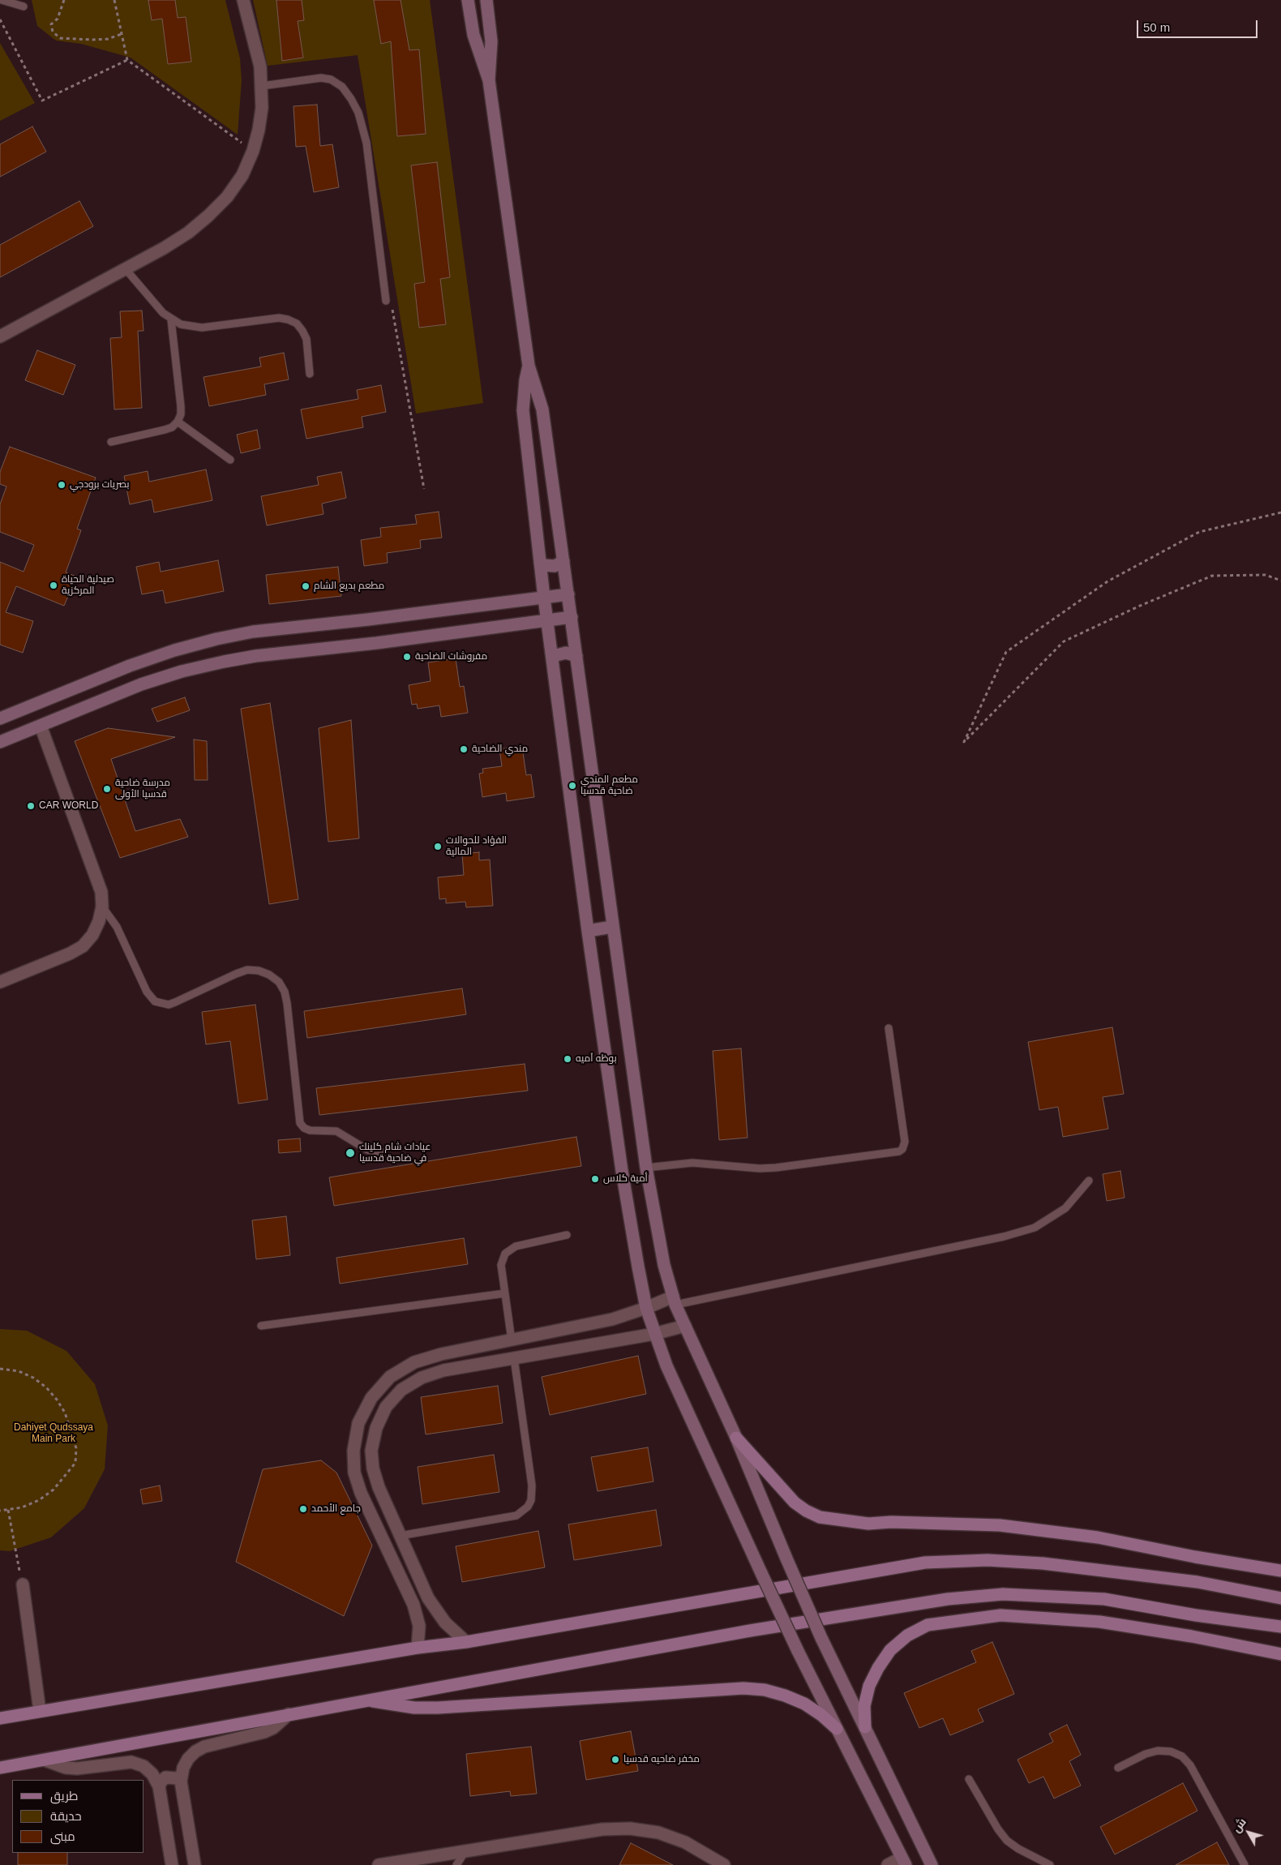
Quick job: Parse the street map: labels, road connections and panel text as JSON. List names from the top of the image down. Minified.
{"parks":["Dahiyet Qudssaya Main Park"],"places":["بصريات برودجي","صيدلية الحياة المركزية","مطعم بديع الشام","مفروشات الضاحية","مندي الضاحية","مطعم المندي ضاحية قدسيا","مدرسة ضاحية قدسيا الأولى","CAR WORLD","الفؤاد للحوالات المالية","بوظه اُميه","عيادات شام كلينك في ضاحية قدسيا","أمية كلاس","جامع الأحمد","مخفر ضاحيه قدسيا"],"legend":["طريق","حديقة","مبنى"],"scale_bar":"50 m","north":"top left"}
